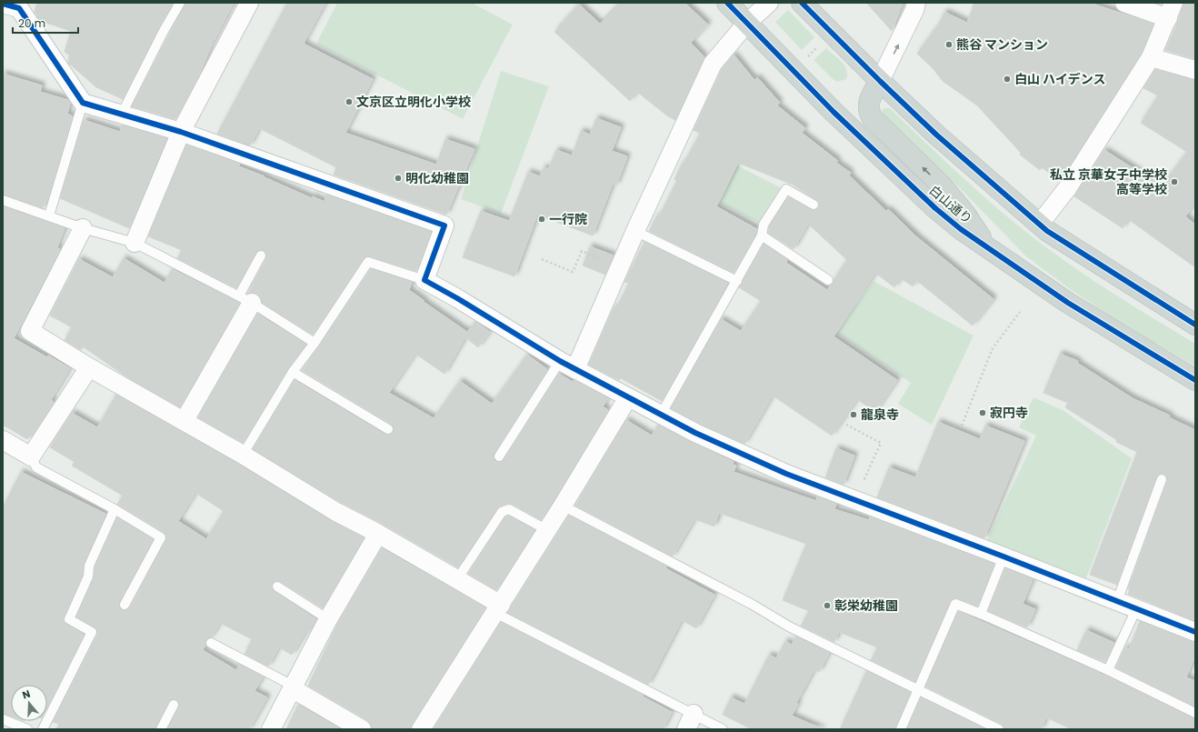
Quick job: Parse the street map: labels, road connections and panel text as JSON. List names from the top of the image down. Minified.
{"streets":{"main road":["白山通り"]},"places":["熊谷 マンション","白山 ハイデンス","文京区立明化小学校","明化幼稚園","私立 京華女子中学校 高等学校","一行院","寂円寺","龍泉寺","彰栄幼稚園"],"scale_bar":"20 m","north":"top"}
